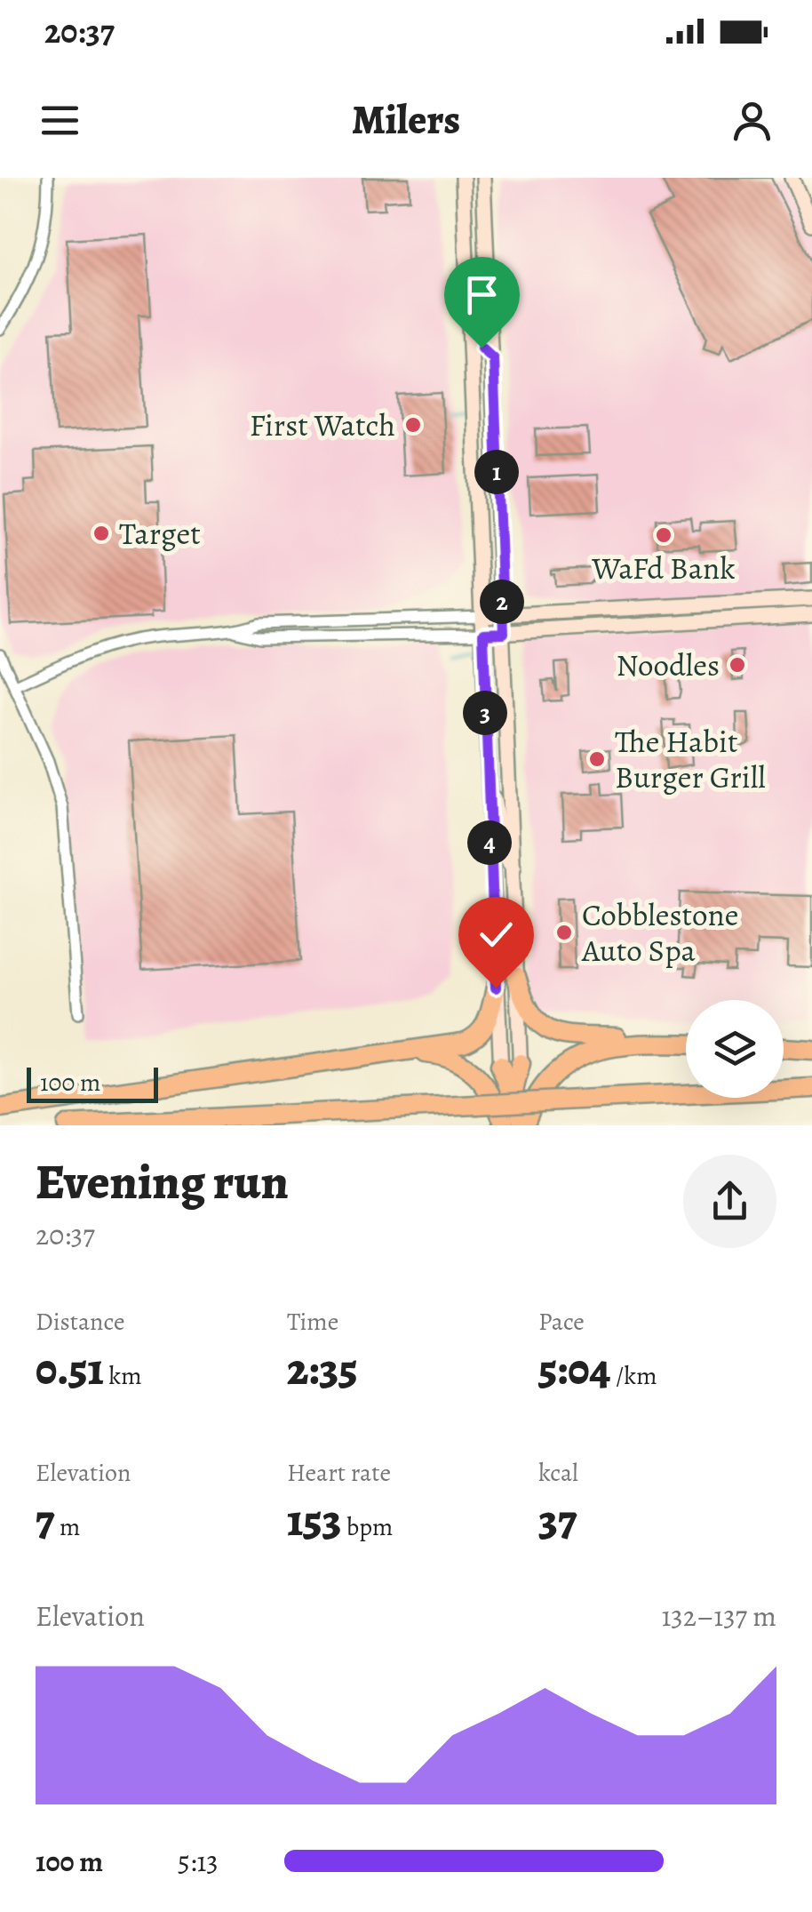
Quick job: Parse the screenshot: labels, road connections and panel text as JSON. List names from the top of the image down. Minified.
{"places":["First Watch","Target","WaFd Bank","Noodles","The Habit Burger Grill","Cobblestone Auto Spa"],"scale_bar":"100 m","page":{"status":"20:37","header":"Milers","pins":["1","2","3","4"],"scale":"100 m","heading":["Evening run","20:37"],"stats":[["Distance","0.51 km"],["Time","2:35"],["Pace","5:04 /km"],["Elevation","7 m"],["Heart rate","153 bpm"],["kcal","37"]],"chart":["Elevation","132–137 m"],"list":[{"name":"100 m","note":"5:13"}]}}
